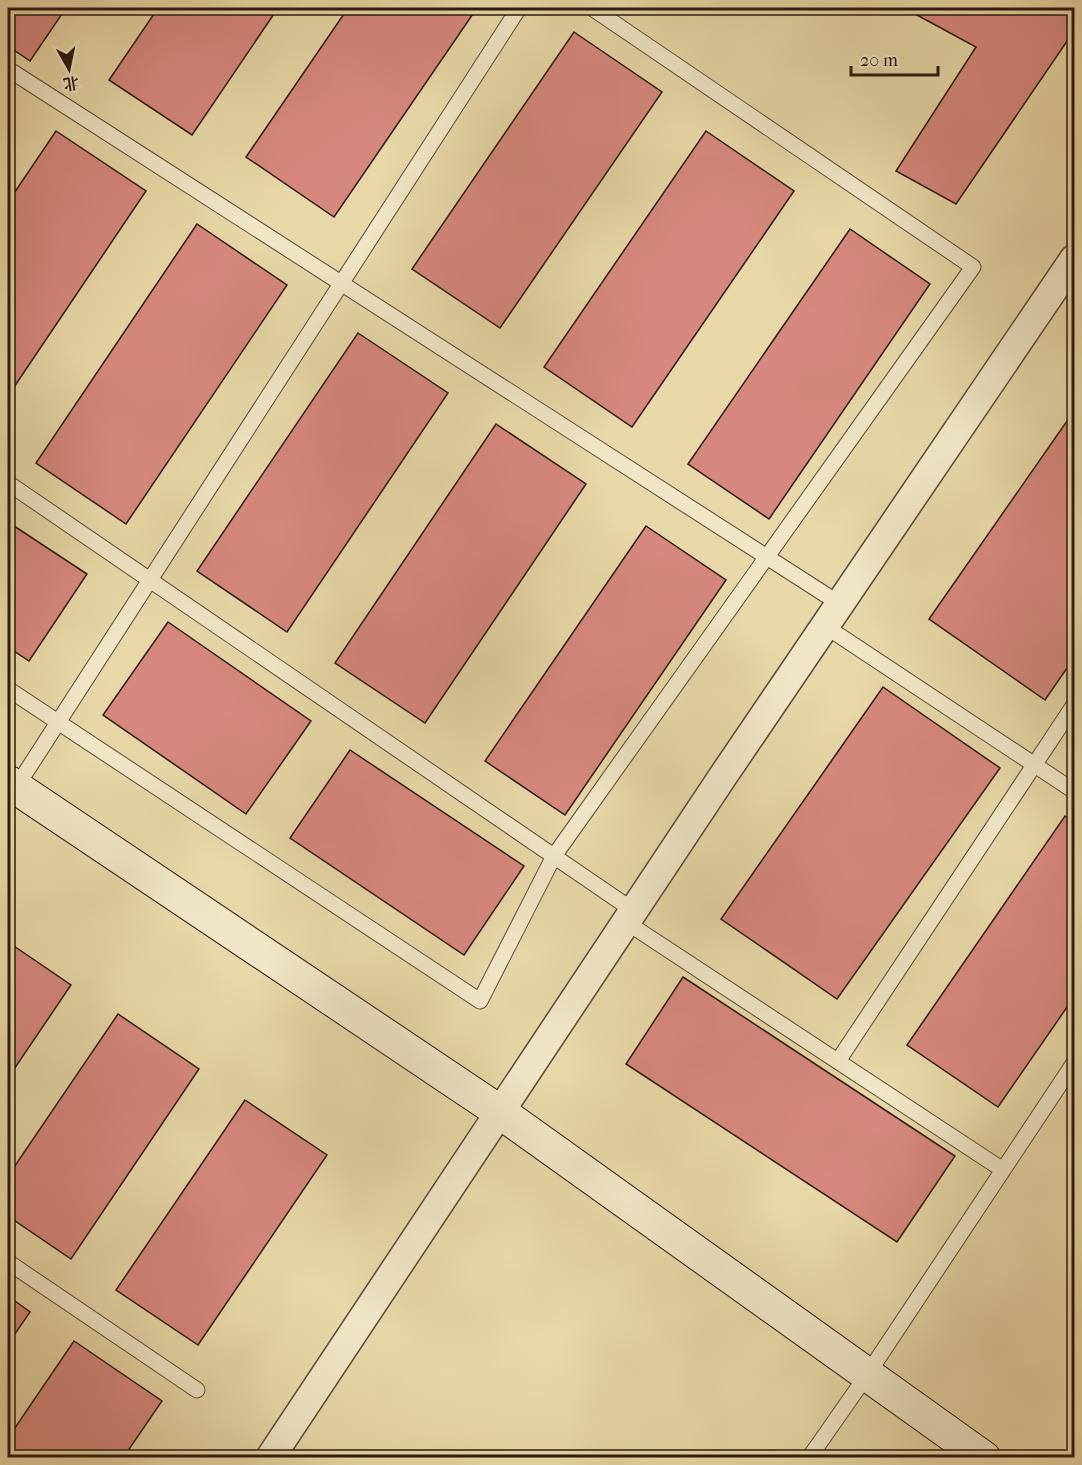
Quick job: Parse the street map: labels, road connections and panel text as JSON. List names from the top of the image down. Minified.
{"scale_bar":"20 m","north":"bottom"}
